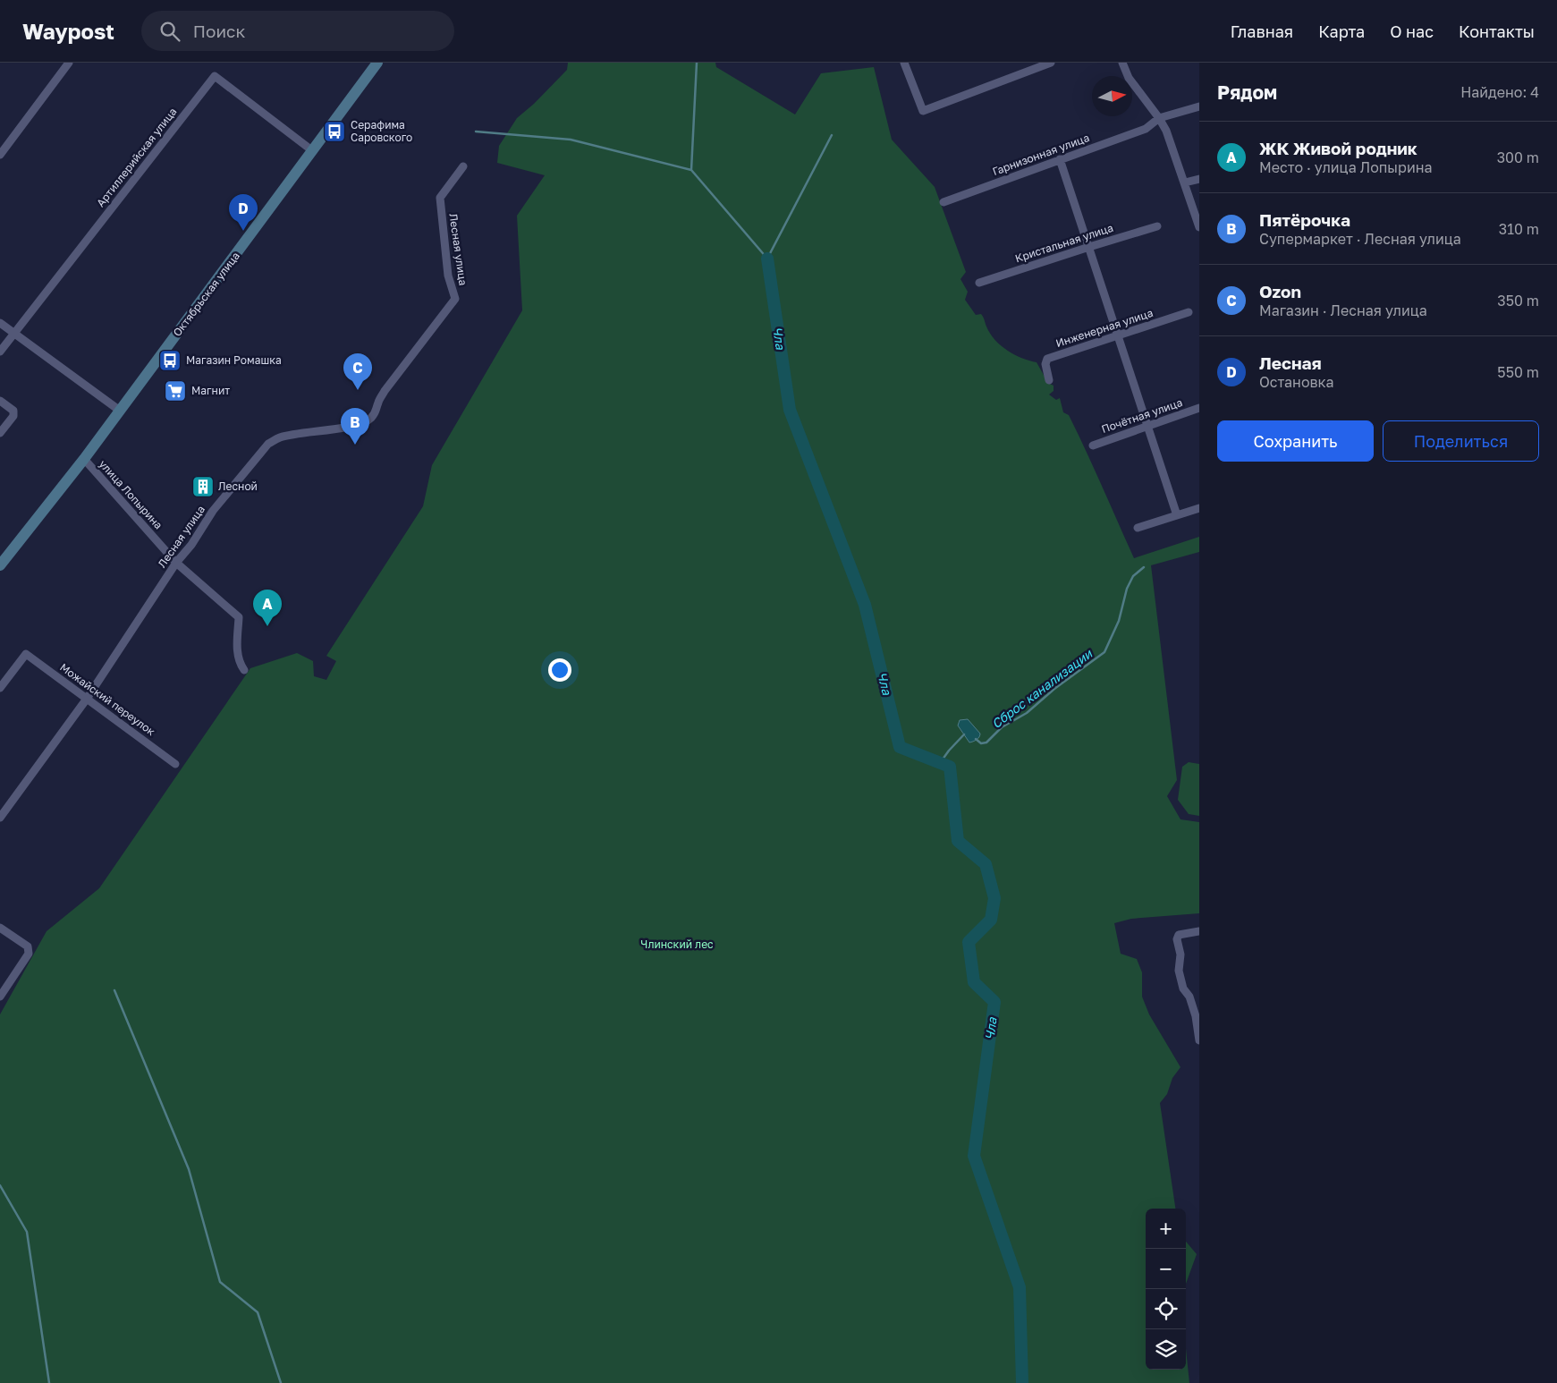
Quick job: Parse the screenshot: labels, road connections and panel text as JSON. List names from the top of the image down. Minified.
{"streets":{"main road":["Октябрьская улица"],"street":["Гарнизонная улица","Артиллерийская улица","Кристальная улица","Лесная улица","Инженерная улица","Почётная улица","улица Лопырина","Можайский переулок"]},"crossings":[["Артиллерийская улица","Октябрьская улица"],["Лесная улица","улица Лопырина"],["Лесная улица","Можайский переулок"],["Октябрьская улица","улица Лопырина"]],"water":["Чла","Сброс канализации"],"parks":["Члинский лес"],"places":{"bus stop":["Серафима Саровского","Магазин Ромашка"],"supermarket":["Магнит"],"building":["Лесной"]},"north":"right","page":{"header":"Waypost","search":"Поиск","nav":["Главная","Карта","О нас","Контакты"],"heading":["Рядом","Найдено: 4"],"list":[{"mark":"A","name":"ЖК Живой родник","note":"Место · улица Лопырина","value":"300 m"},{"mark":"B","name":"Пятёрочка","note":"Супермаркет · Лесная улица","value":"310 m"},{"mark":"C","name":"Ozon","note":"Магазин · Лесная улица","value":"350 m"},{"mark":"D","name":"Лесная","note":"Остановка","value":"550 m"}],"pins":["D","C","B","A"],"buttons":["Сохранить","Поделиться"],"map_buttons":["+","−"]}}
